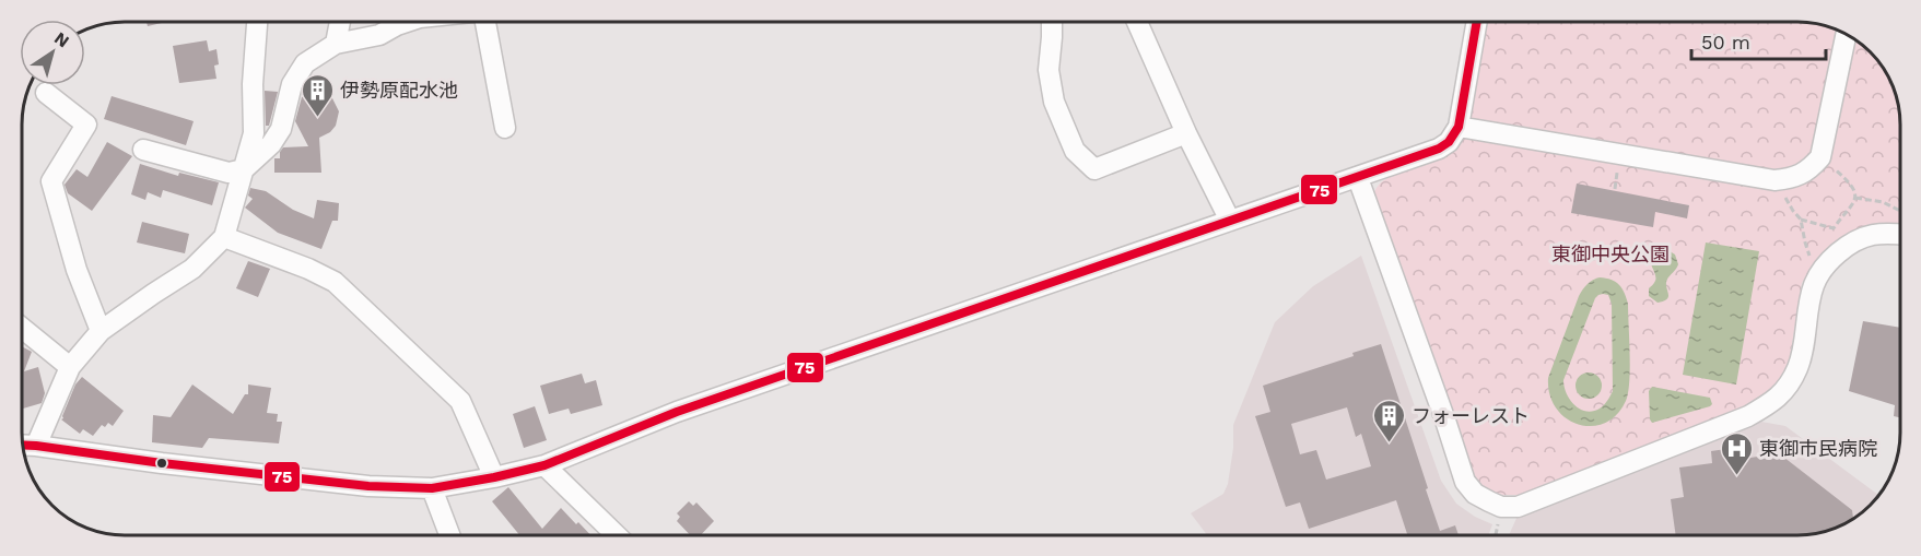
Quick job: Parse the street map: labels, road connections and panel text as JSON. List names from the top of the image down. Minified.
{"parks":["東御中央公園"],"places":{"building":["伊勢原配水池","フォーレスト"],"hospital":["東御市民病院"]},"lines":["transit line 75"],"scale_bar":"50 m","north":"top right"}
